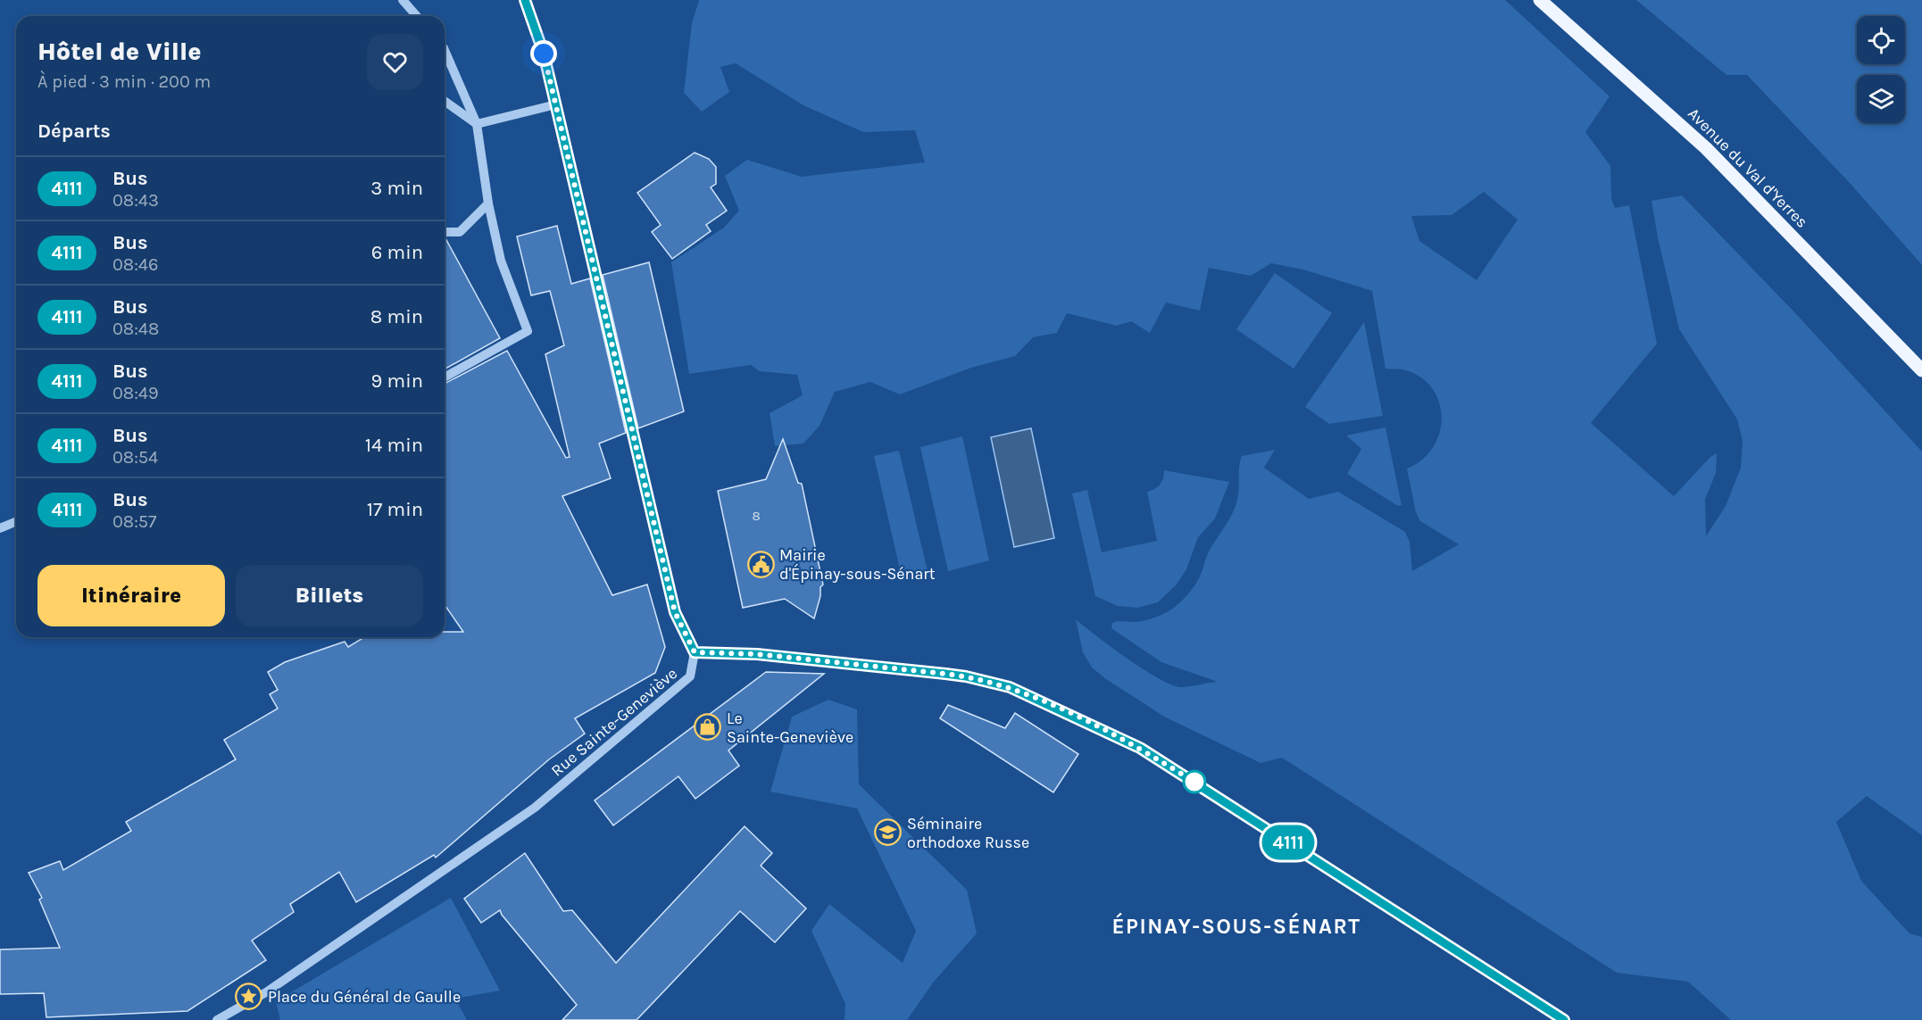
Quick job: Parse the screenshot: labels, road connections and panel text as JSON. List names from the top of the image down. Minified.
{"streets":{"main road":["Avenue du Val d'Yerres"],"street":["Rue Sainte-Geneviève"]},"districts":["ÉPINAY-SOUS-SÉNART"],"places":{"public building":["Mairie d'Épinay-sous-Sénart"],"shop":["Le Sainte-Geneviève"],"school or university":["Séminaire orthodoxe Russe"],"place":["Place du Général de Gaulle"]},"lines":["bus line 4111"],"house_numbers":["8"],"page":{"on_map":"4111","heading":[["Hôtel de Ville","À pied · 3 min · 200 m"],"Départs"],"list":[{"mark":"4111","name":"Bus","note":"08:43","value":"3 min"},{"mark":"4111","name":"Bus","note":"08:46","value":"6 min"},{"mark":"4111","name":"Bus","note":"08:48","value":"8 min"},{"mark":"4111","name":"Bus","note":"08:49","value":"9 min"},{"mark":"4111","name":"Bus","note":"08:54","value":"14 min"},{"mark":"4111","name":"Bus","note":"08:57","value":"17 min"}],"buttons":["Itinéraire","Billets"]}}
